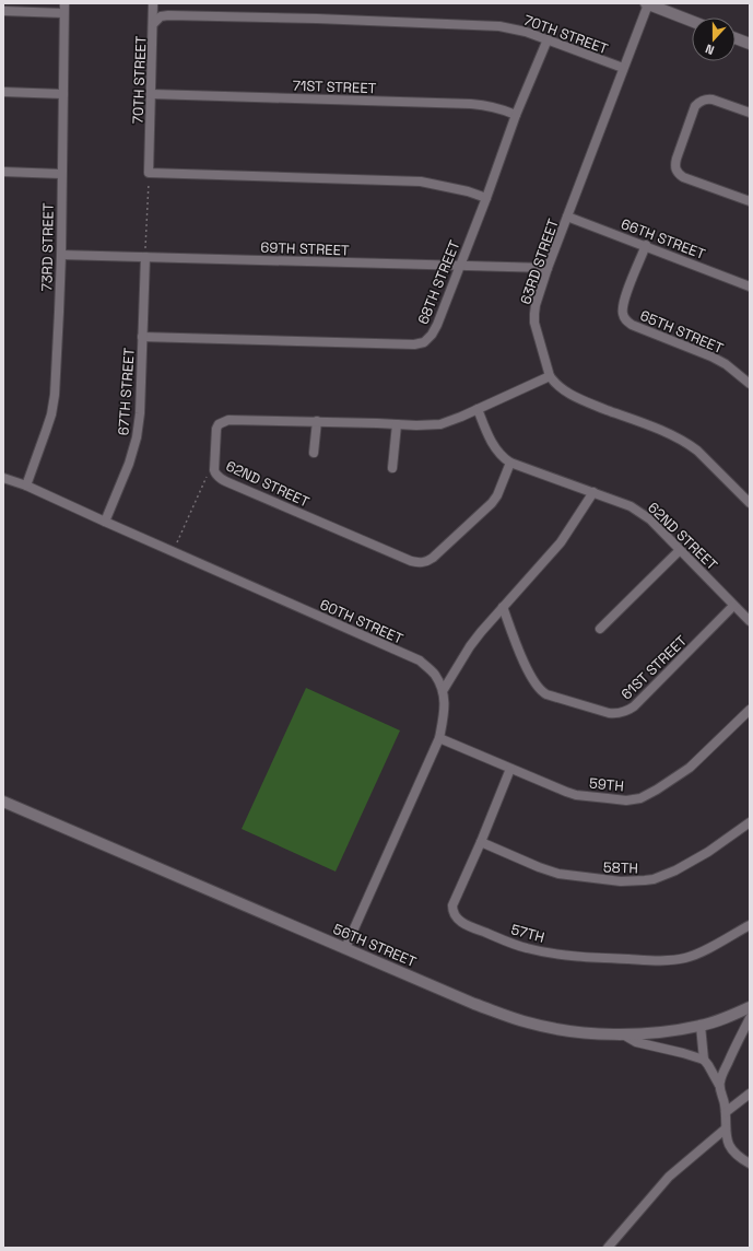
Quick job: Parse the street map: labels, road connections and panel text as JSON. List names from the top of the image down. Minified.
{"streets":{"street":["70TH STREET","71ST STREET","66TH STREET","73RD STREET","69TH STREET","63RD STREET","68TH STREET","65TH STREET","67TH STREET","62ND STREET","60TH STREET","61ST STREET","59TH","58TH","57TH","56TH STREET"]},"crossings":[["70TH STREET","71ST STREET"],["70TH STREET","63RD STREET"],["70TH STREET","68TH STREET"],["71ST STREET","68TH STREET"],["66TH STREET","63RD STREET"],["66TH STREET","65TH STREET"],["73RD STREET","69TH STREET"],["73RD STREET","60TH STREET"],["69TH STREET","63RD STREET"],["69TH STREET","68TH STREET"],["69TH STREET","67TH STREET"],["63RD STREET","62ND STREET"],["68TH STREET","67TH STREET"],["67TH STREET","60TH STREET"],["62ND STREET","61ST STREET"],["60TH STREET","59TH"],["60TH STREET","56TH STREET"],["59TH","57TH"],["58TH","57TH"]],"north":"bottom"}
